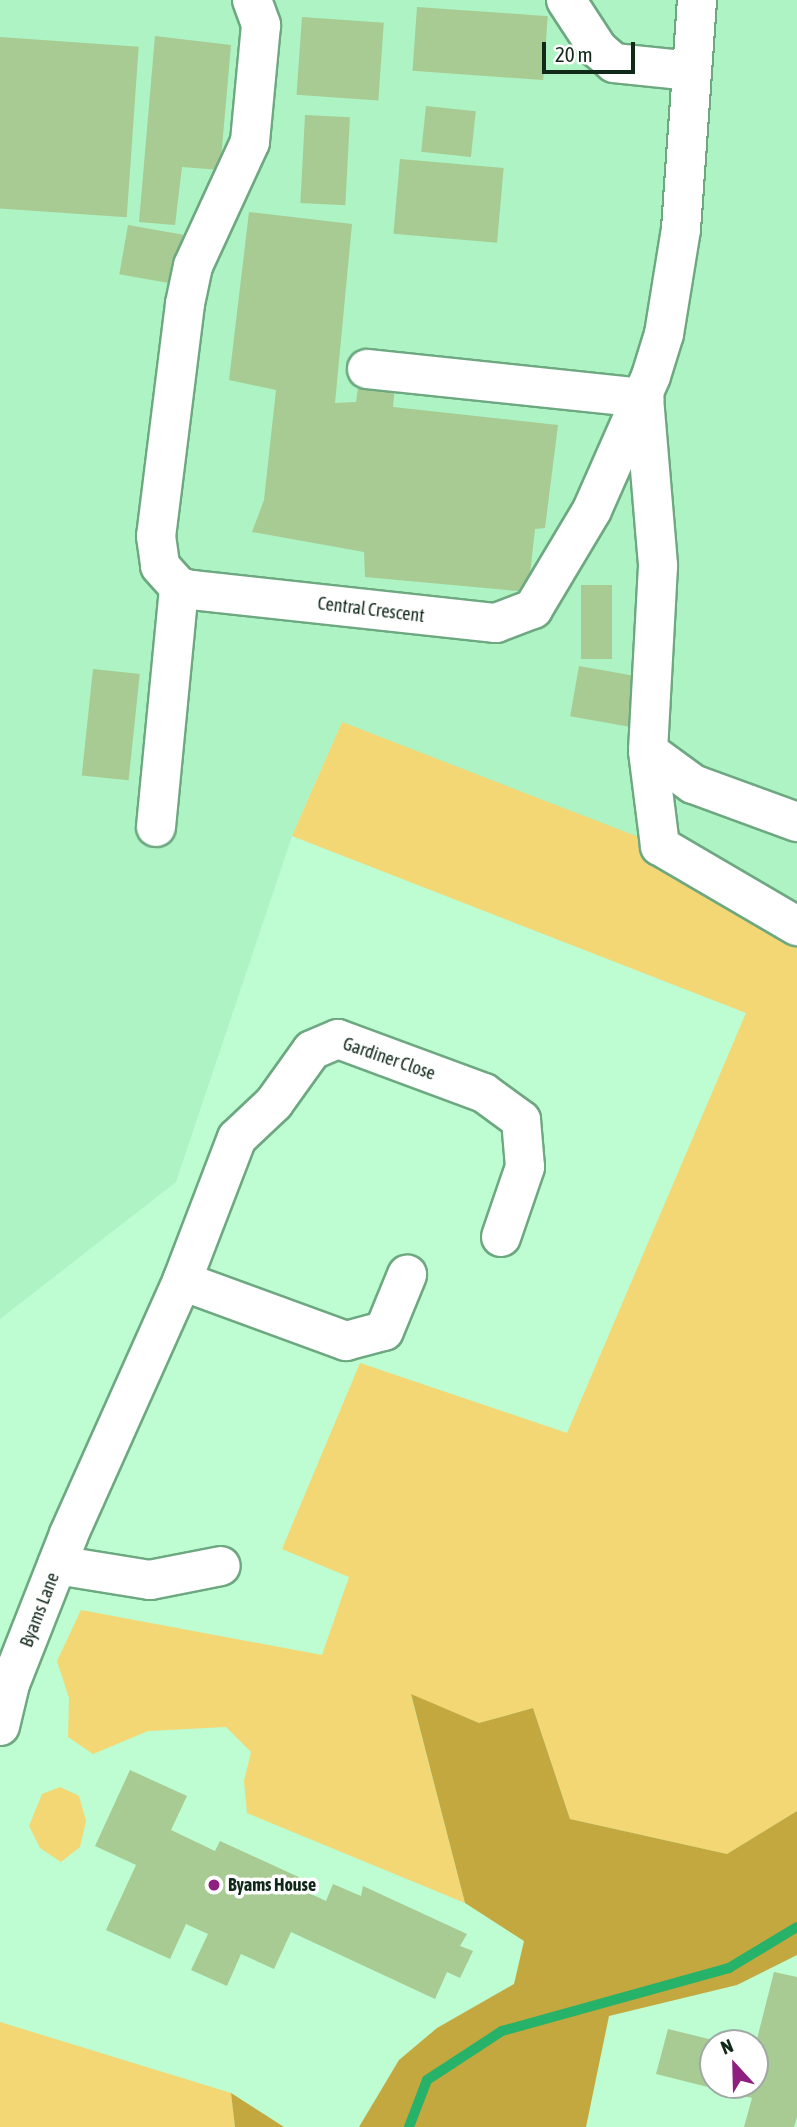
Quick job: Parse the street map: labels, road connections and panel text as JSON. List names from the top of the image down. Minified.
{"streets":{"street":["Central Crescent","Gardiner Close","Byams Lane"]},"crossings":[["Gardiner Close","Byams Lane"]],"places":["Byams House"],"scale_bar":"20 m","north":"top"}
